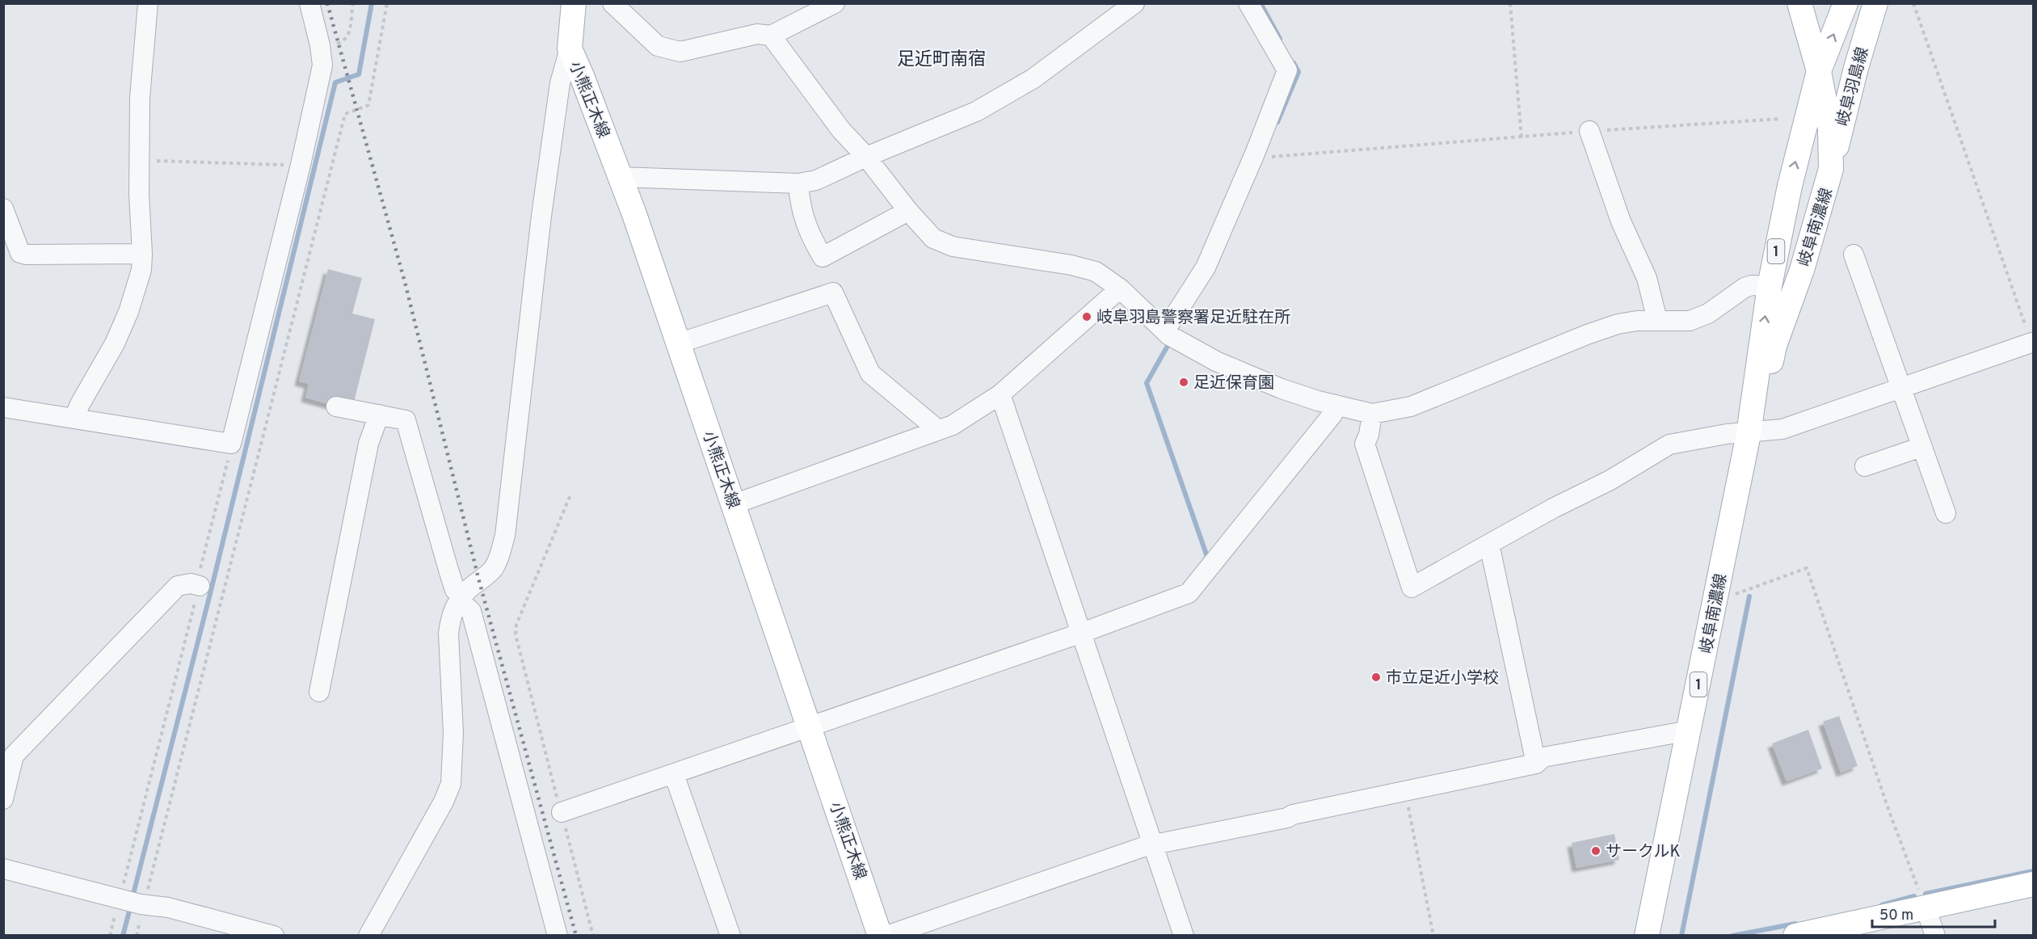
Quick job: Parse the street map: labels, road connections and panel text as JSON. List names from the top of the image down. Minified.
{"streets":{"main road":["岐阜羽島線","小熊正木線","岐阜南濃線","1"]},"crossings":[["岐阜羽島線","岐阜南濃線"]],"districts":["足近町南宿"],"places":["岐阜羽島警察署足近駐在所","足近保育園","市立足近小学校","サークルK"],"scale_bar":"50 m"}
